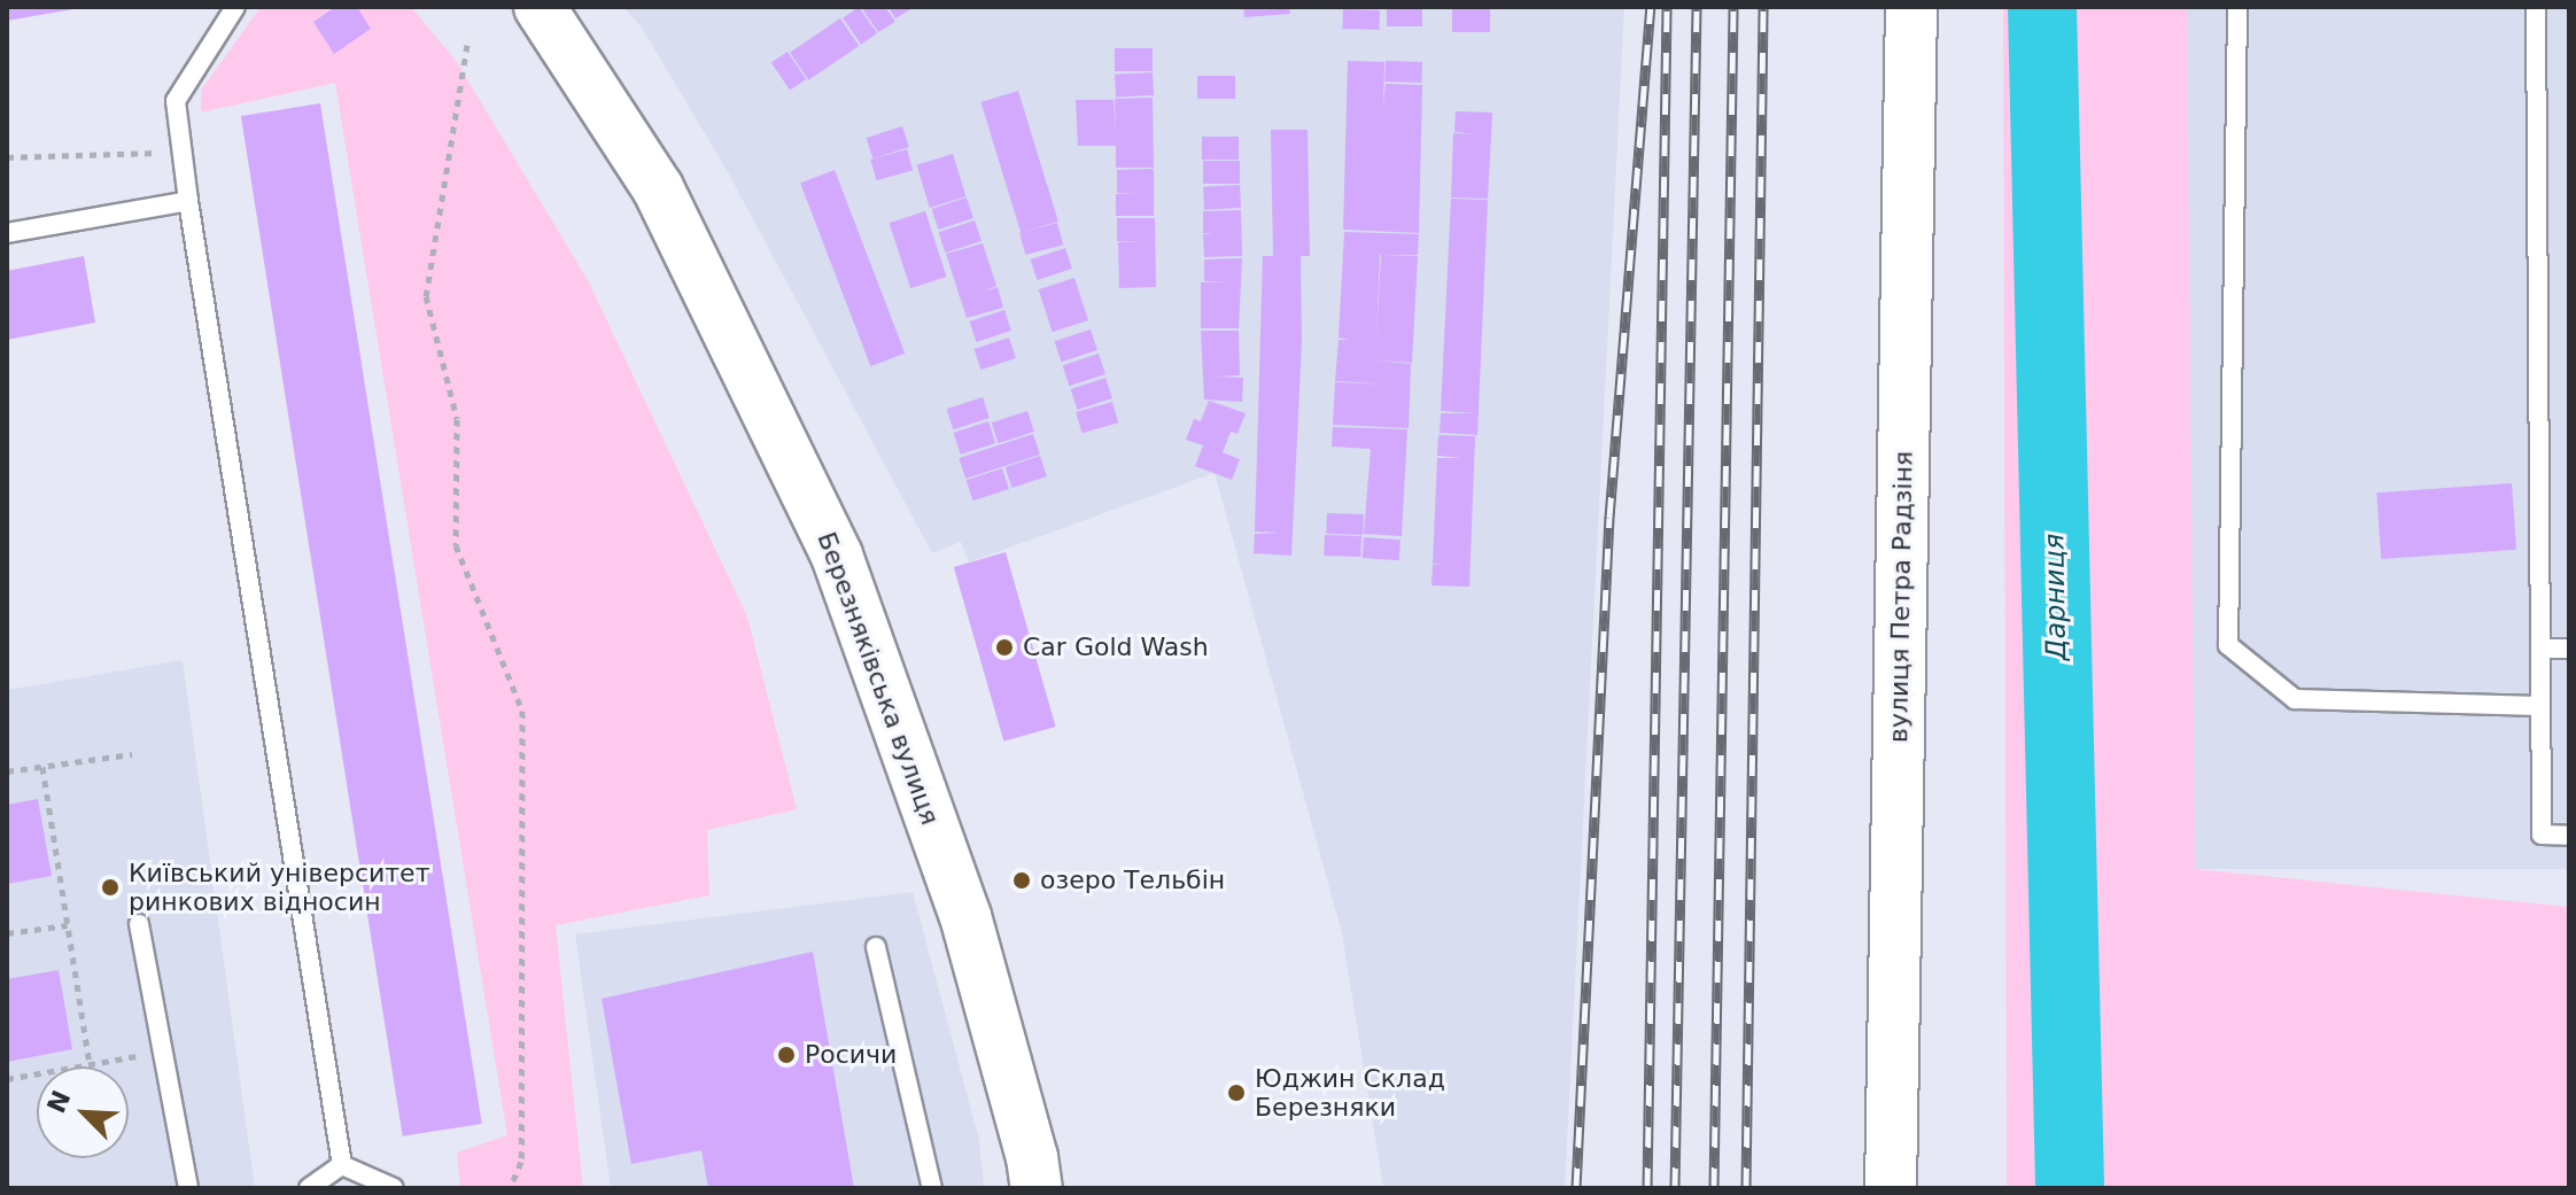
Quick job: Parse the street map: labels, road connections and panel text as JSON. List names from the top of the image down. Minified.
{"streets":{"street":["вулиця Петра Радзіня","Березняківська вулиця"]},"water":["Дарниця"],"places":["Car Gold Wash","озеро Тельбін","Київський університет ринкових відносин","Росичи","Юджин Склад Березняки"],"north":"top left"}
